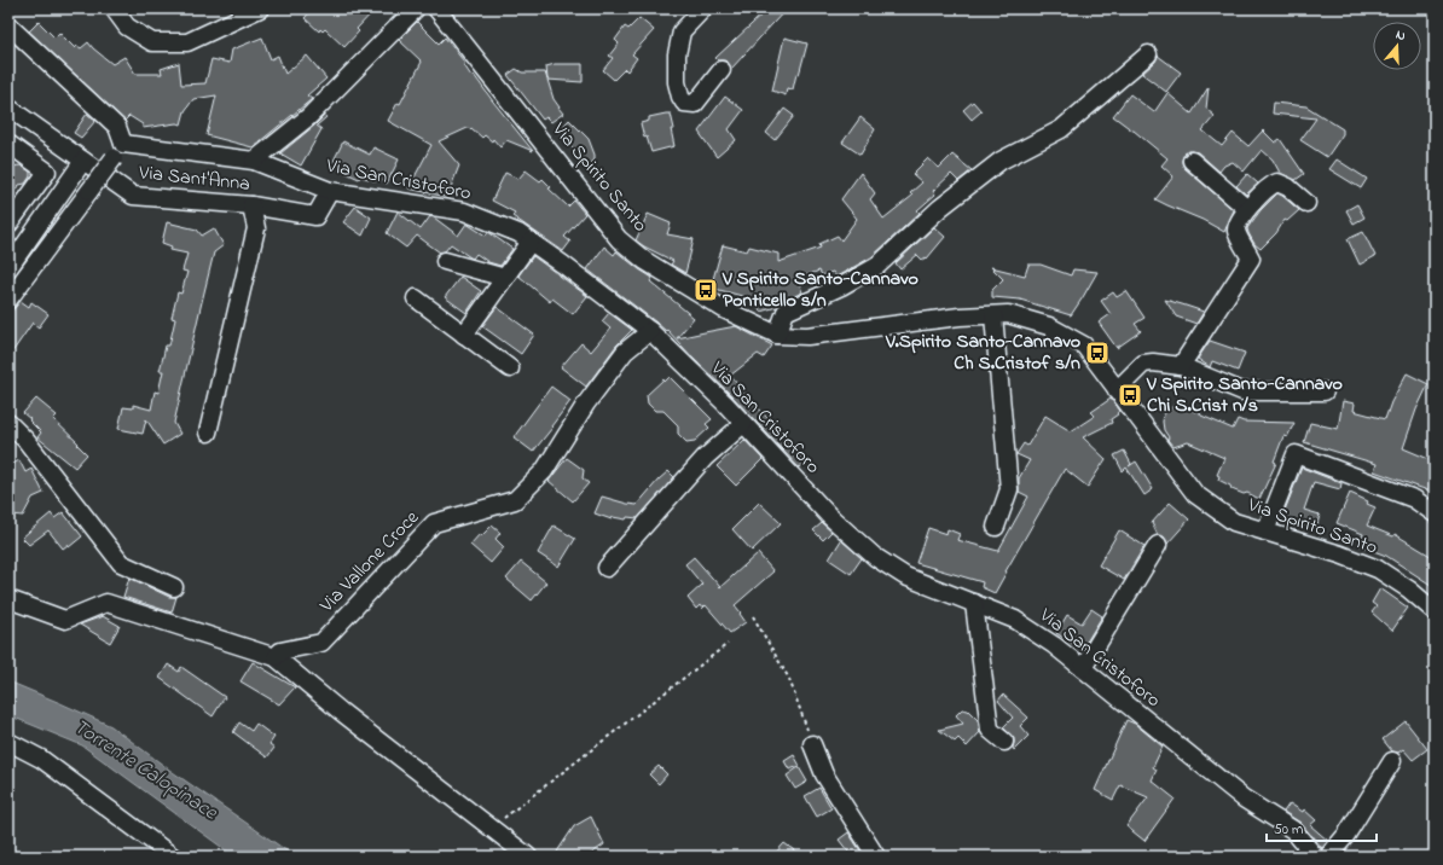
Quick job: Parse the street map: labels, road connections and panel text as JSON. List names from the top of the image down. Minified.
{"streets":{"street":["Via Spirito Santo","Via Sant'Anna","Via San Cristoforo","Via Vallone Croce"]},"crossings":[["Via Sant'Anna","Via San Cristoforo"],["Via San Cristoforo","Via Vallone Croce"]],"water":["Torrente Calopinace"],"places":{"bus stop":["V Spirito Santo-Cannavo Ponticello s/n","V.Spirito Santo-Cannavo Ch S.Cristof s/n","V Spirito Santo-Cannavo Chi S.Crist n/s"]},"scale_bar":"50 m","north":"top"}
